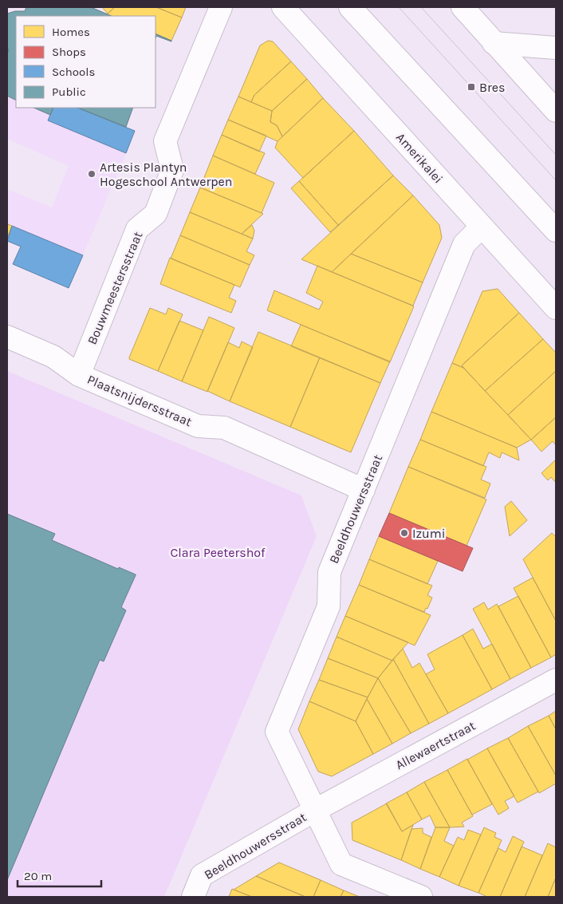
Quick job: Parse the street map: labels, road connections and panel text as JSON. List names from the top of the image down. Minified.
{"streets":{"street":["Amerikalei","Bouwmeestersstraat","Plaatsnijdersstraat","Beeldhouwersstraat","Allewaertstraat"]},"crossings":[["Amerikalei","Beeldhouwersstraat"],["Bouwmeestersstraat","Plaatsnijdersstraat"],["Plaatsnijdersstraat","Beeldhouwersstraat"],["Beeldhouwersstraat","Allewaertstraat"]],"parks":["Clara Peetershof"],"places":{"transit":["Bres"],"other":["Artesis Plantyn Hogeschool Antwerpen","Izumi"]},"legend":["Homes","Shops","Schools","Public"],"scale_bar":"20 m"}
